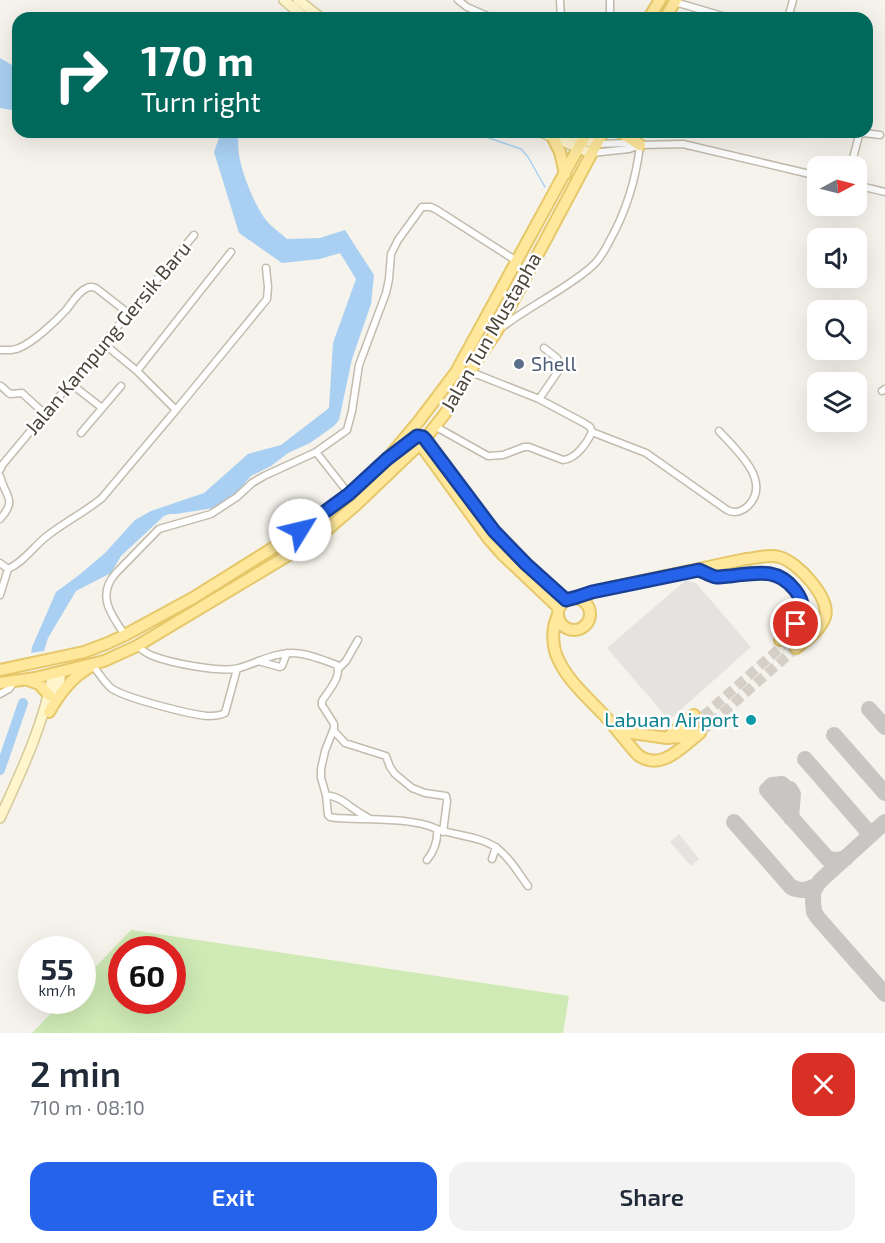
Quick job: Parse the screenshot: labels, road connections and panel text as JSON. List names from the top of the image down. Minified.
{"streets":{"main road":["Jalan Tun Mustapha"],"street":["Jalan Kampung Gersik Baru"]},"places":["Shell","Labuan Airport"],"north":"right","page":{"turn":["170 m","Turn right"],"speed":"55 km/h","limit":"60","heading":["2 min","710 m · 08:10"],"buttons":["Exit","Share"]}}
